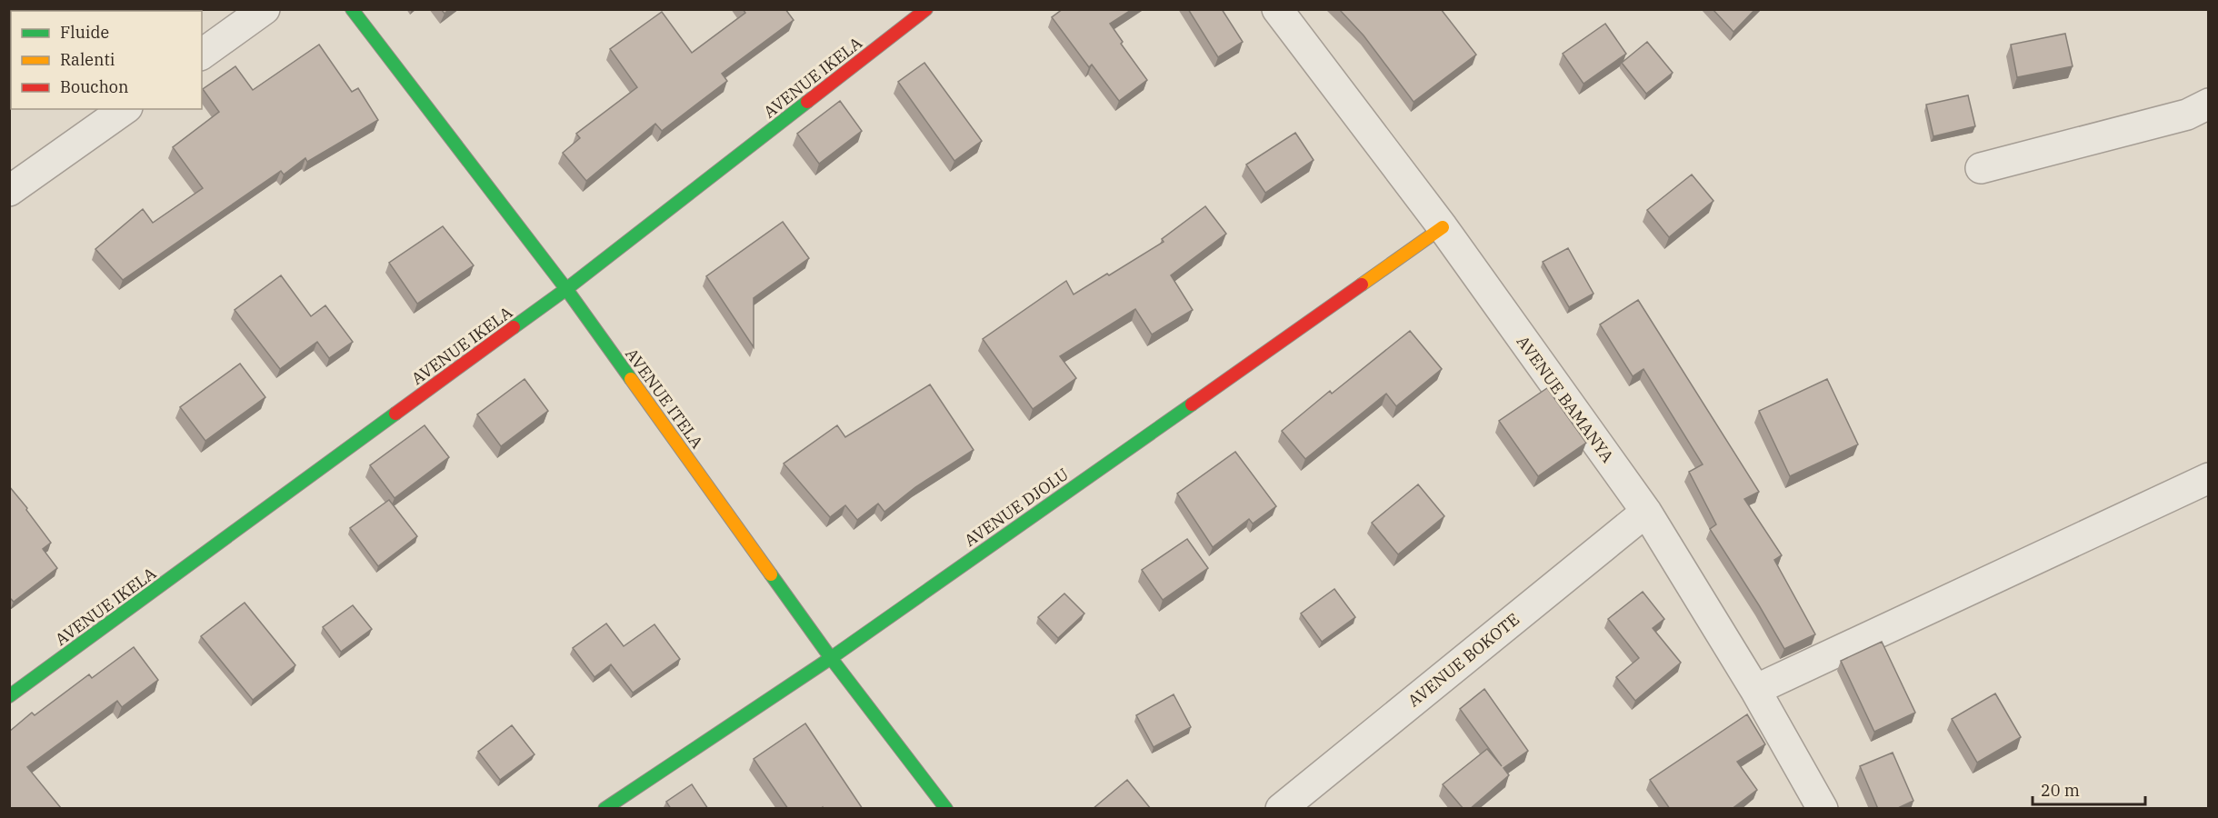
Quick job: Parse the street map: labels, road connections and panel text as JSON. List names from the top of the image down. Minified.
{"streets":{"street":["AVENUE IKELA","AVENUE ITELA","AVENUE BAMANYA","AVENUE DJOLU","AVENUE BOKOTE"]},"crossings":[["AVENUE IKELA","AVENUE ITELA"],["AVENUE ITELA","AVENUE DJOLU"],["AVENUE BAMANYA","AVENUE DJOLU"],["AVENUE BAMANYA","AVENUE BOKOTE"]],"legend":["Fluide","Ralenti","Bouchon"],"scale_bar":"20 m"}
